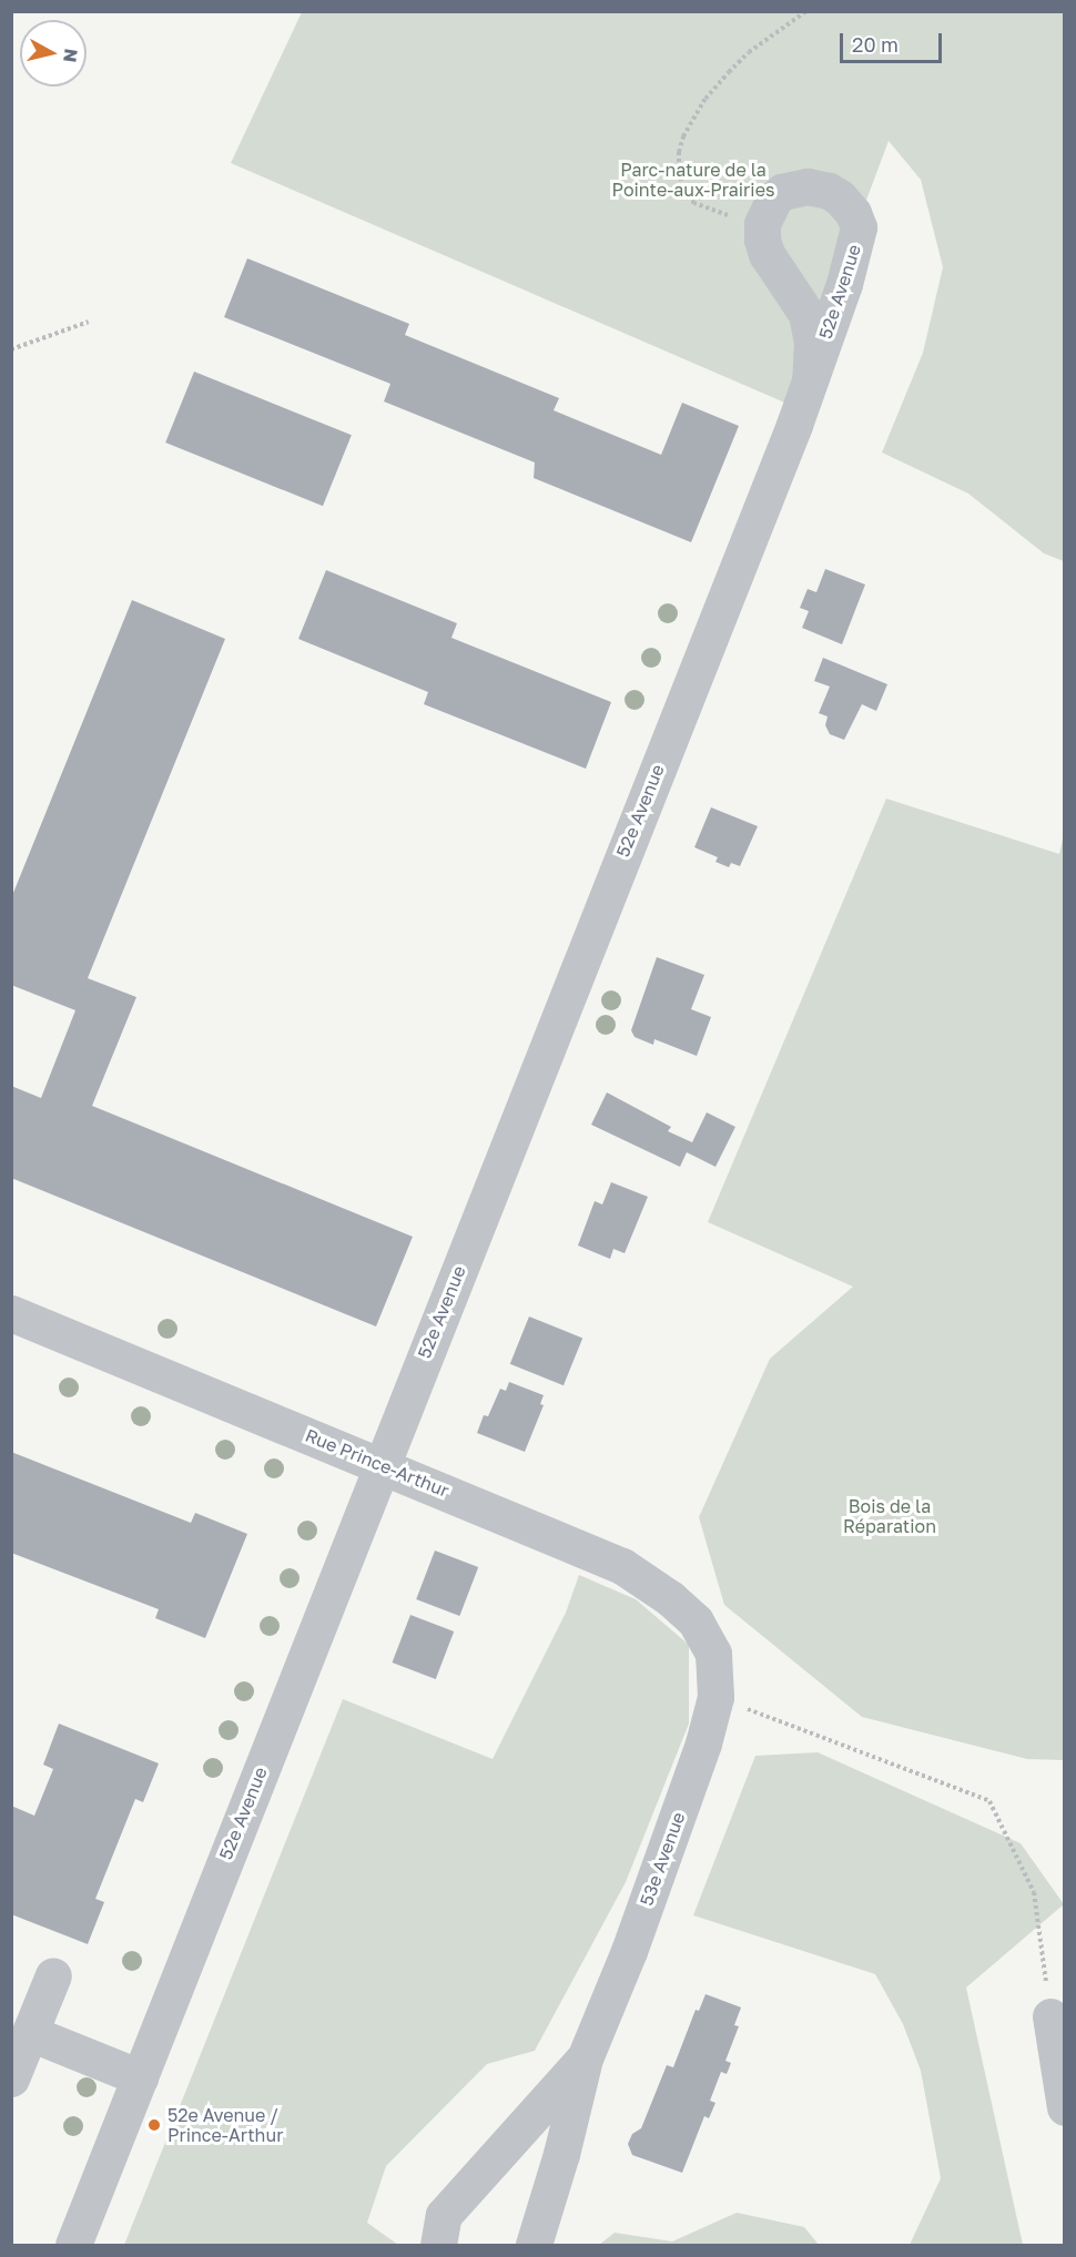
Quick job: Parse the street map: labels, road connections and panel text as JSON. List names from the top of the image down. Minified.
{"streets":{"street":["52e Avenue","Rue Prince-Arthur","53e Avenue"]},"crossings":[["52e Avenue","Rue Prince-Arthur"],["Rue Prince-Arthur","53e Avenue"]],"parks":["Parc-nature de la Pointe-aux-Prairies","Bois de la Réparation"],"places":["52e Avenue / Prince-Arthur"],"scale_bar":"20 m","north":"right"}
